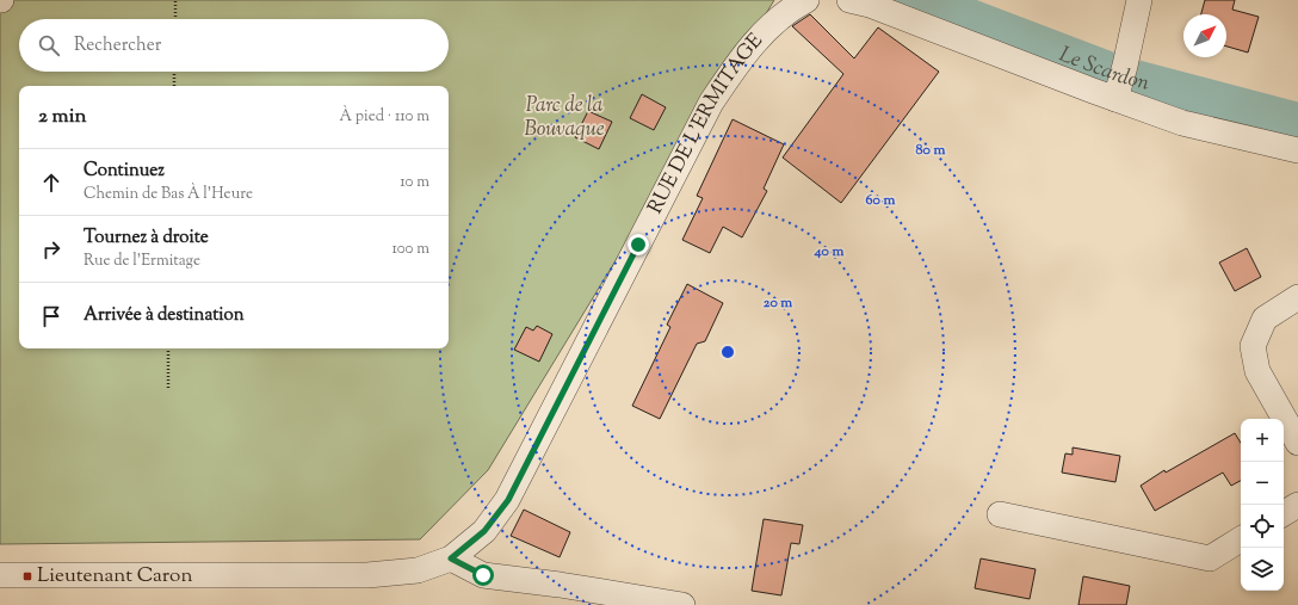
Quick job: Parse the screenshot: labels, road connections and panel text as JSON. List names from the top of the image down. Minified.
{"streets":{"street":["RUE DE L'ERMITAGE"]},"water":["Le Scardon"],"parks":["Parc de la Bouvaque"],"places":{"transit":["Lieutenant Caron"]},"north":"top right","page":{"search":"Rechercher","heading":["2 min","À pied · 110 m"],"list":[["Continuez","Chemin de Bas À l'Heure","10 m"],["Tournez à droite","Rue de l'Ermitage","100 m"],"Arrivée à destination"],"map_buttons":["+","−"]},"rings":["80 m","60 m","40 m","20 m"]}
